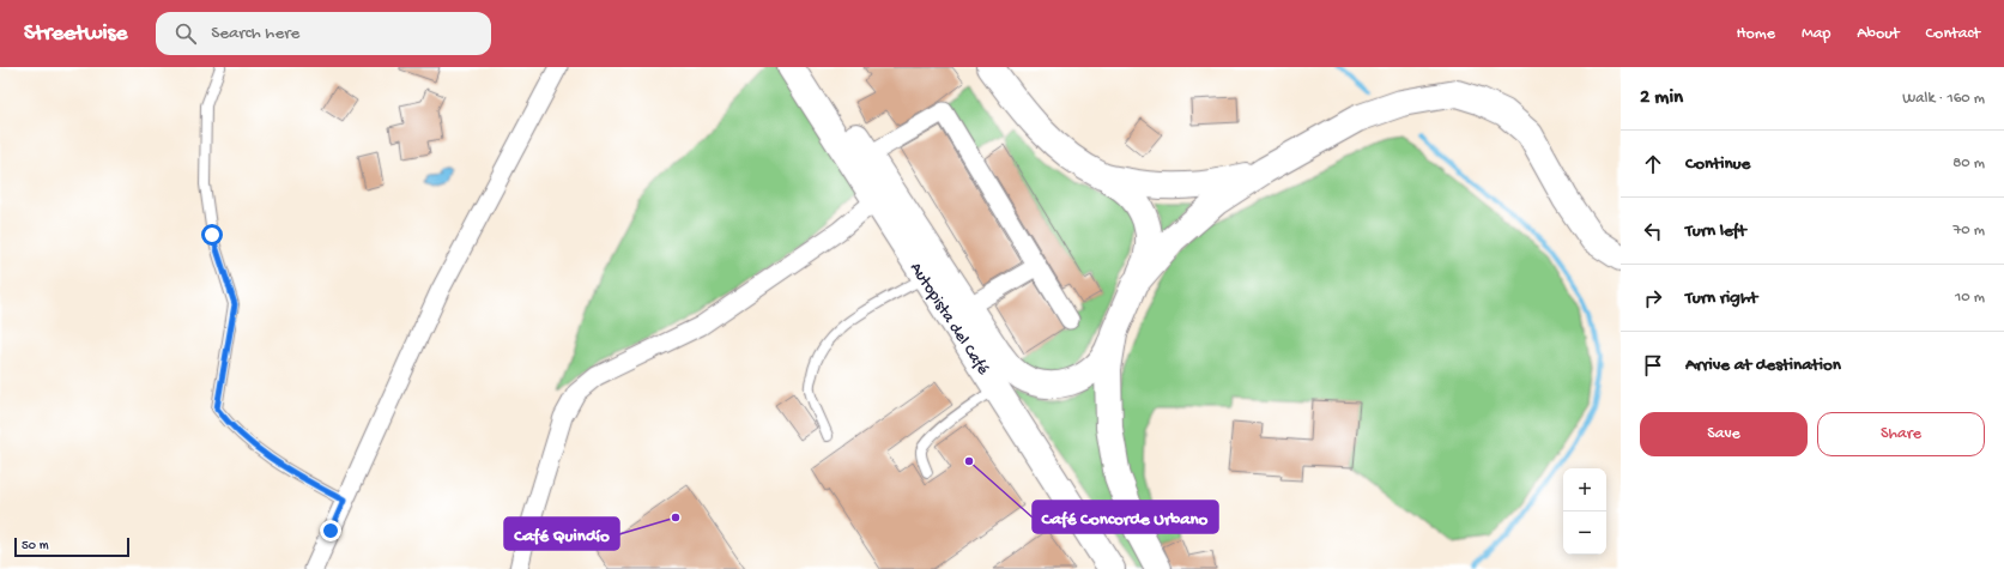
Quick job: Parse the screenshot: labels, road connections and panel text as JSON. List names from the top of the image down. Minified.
{"streets":{"highway":["Autopista del Café"]},"places":["Café Concorde Urbano","Café Quindío"],"scale_bar":"50 m","page":{"header":"Streetwise","search":"Search here","nav":["Home","Map","About","Contact"],"heading":["2 min","Walk · 160 m"],"list":[["Continue","80 m"],["Turn left","70 m"],["Turn right","10 m"],"Arrive at destination"],"buttons":["Save","Share"],"map_buttons":["+","−"],"scale":"50 m"}}
